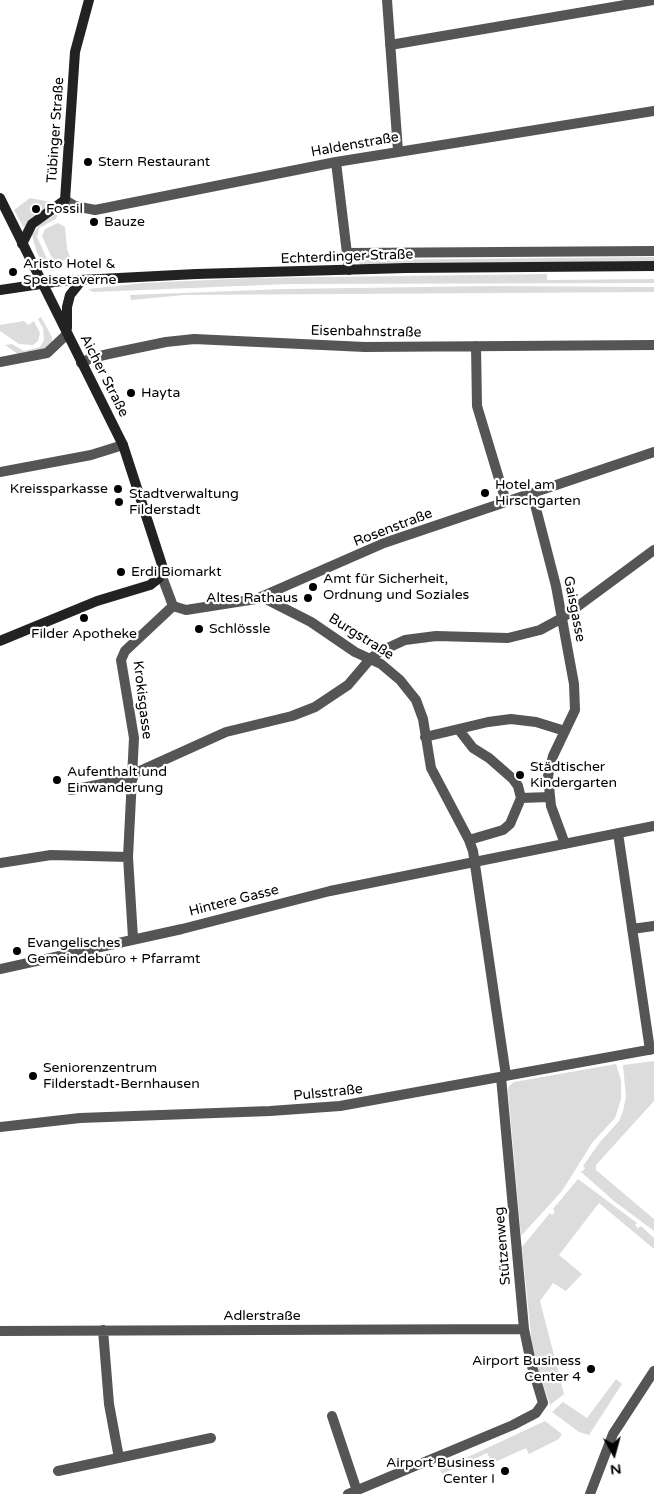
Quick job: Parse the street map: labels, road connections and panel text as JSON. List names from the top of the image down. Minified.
{"streets":{"main road":["Tübinger Straße","Echterdinger Straße","Aicher Straße"],"street":["Haldenstraße","Eisenbahnstraße","Rosenstraße","Gaisgasse","Burgstraße","Krokisgasse","Hintere Gasse","Pulsstraße","Stützenweg","Adlerstraße"]},"crossings":[["Tübinger Straße","Haldenstraße"],["Tübinger Straße","Aicher Straße"],["Echterdinger Straße","Aicher Straße"],["Eisenbahnstraße","Aicher Straße"],["Rosenstraße","Gaisgasse"],["Rosenstraße","Burgstraße"],["Rosenstraße","Krokisgasse"],["Burgstraße","Hintere Gasse"],["Burgstraße","Stützenweg"],["Krokisgasse","Hintere Gasse"],["Hintere Gasse","Stützenweg"],["Pulsstraße","Stützenweg"],["Stützenweg","Adlerstraße"]],"places":["Stern Restaurant","Fossil","Bauze","Aristo Hotel & Speisetaverne","Hayta","Kreissparkasse","Hotel am Hirschgarten","Stadtverwaltung Filderstadt","Erdi Biomarkt","Amt für Sicherheit, Ordnung und Soziales","Altes Rathaus","Filder Apotheke","Schlössle","Städtischer Kindergarten","Aufenthalt und Einwanderung","Evangelisches Gemeindebüro + Pfarramt","Seniorenzentrum Filderstadt-Bernhausen","Airport Business Center 4","Airport Business Center I"],"north":"bottom"}
